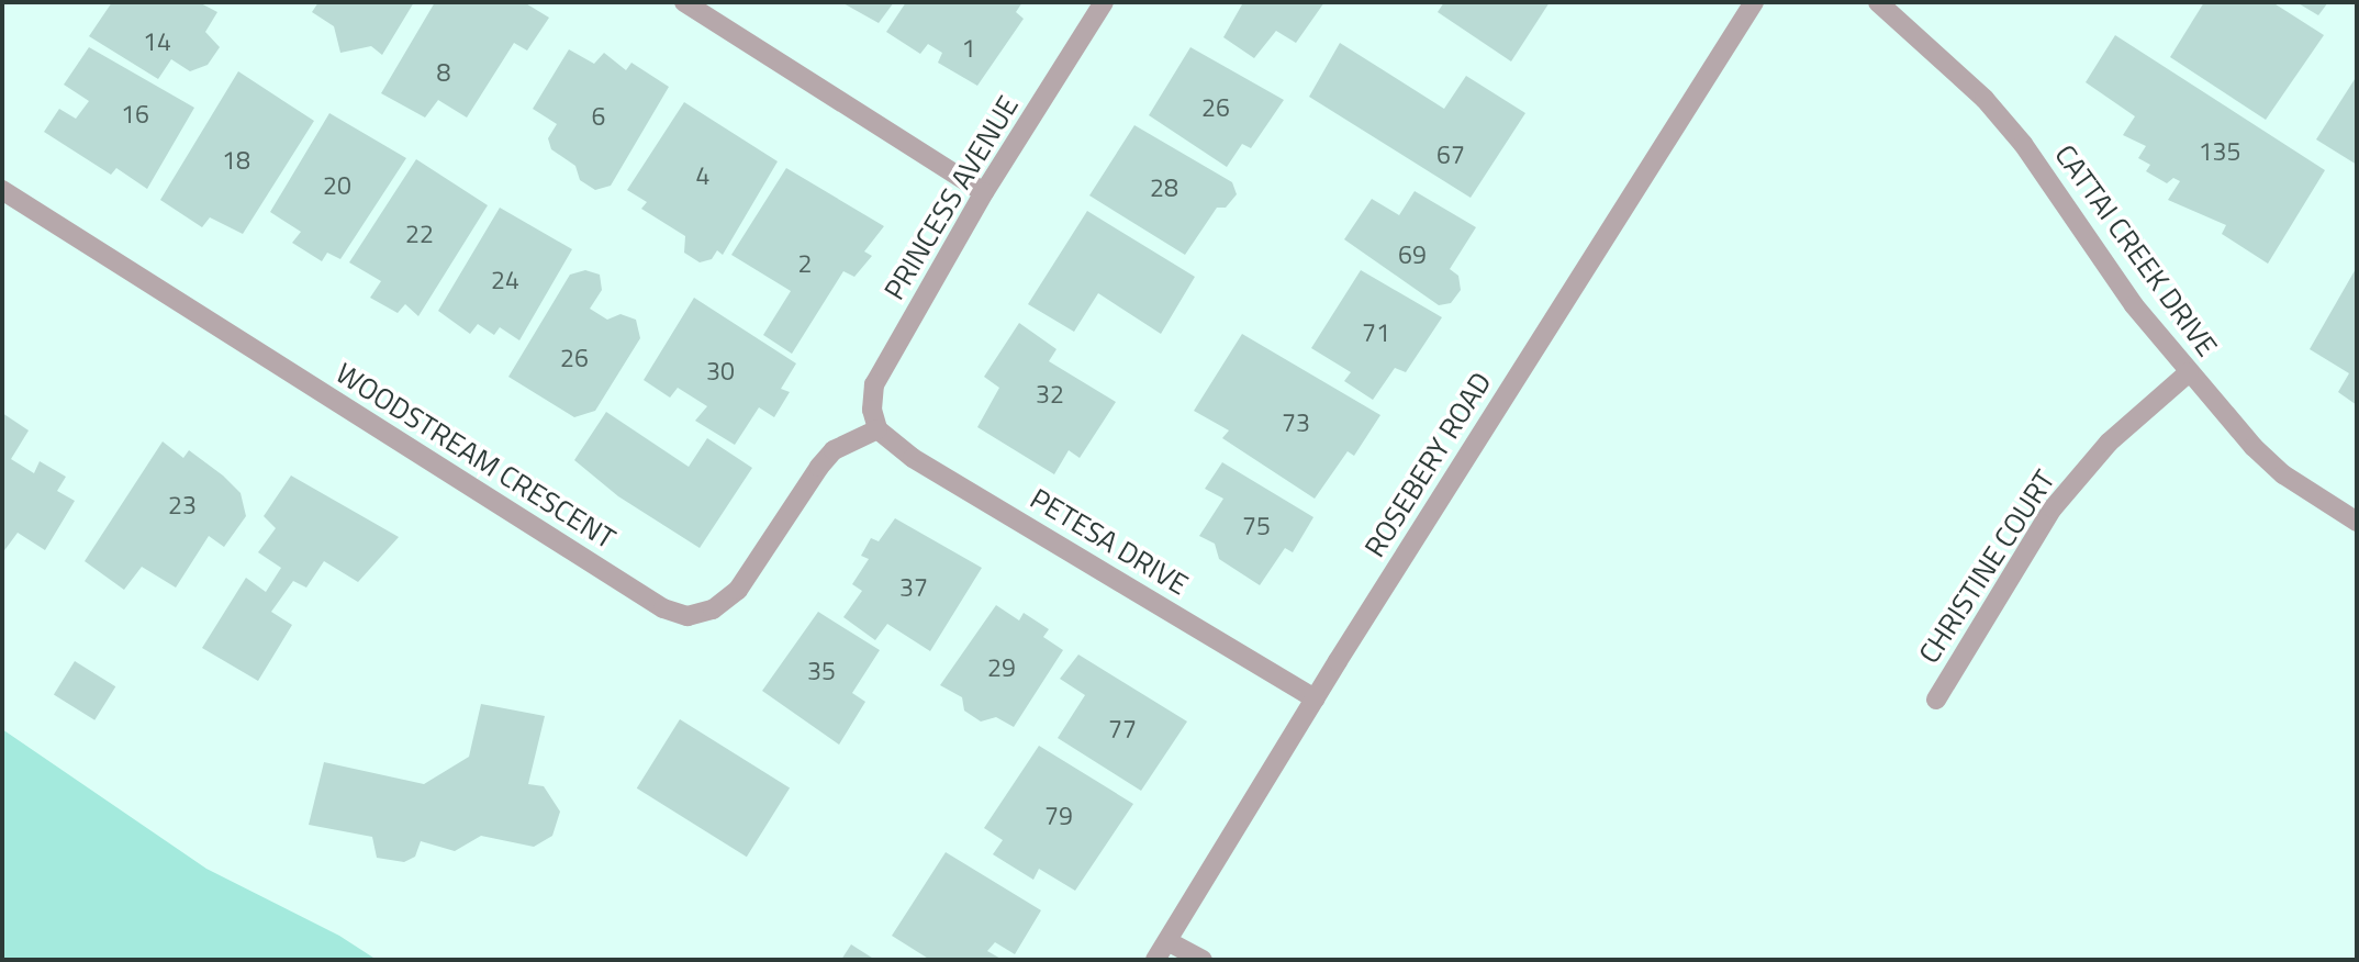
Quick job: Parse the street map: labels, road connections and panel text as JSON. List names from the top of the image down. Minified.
{"streets":{"street":["PRINCESS AVENUE","CATTAI CREEK DRIVE","WOODSTREAM CRESCENT","ROSEBERY ROAD","PETESA DRIVE","CHRISTINE COURT"]},"crossings":[["PRINCESS AVENUE","WOODSTREAM CRESCENT"],["PRINCESS AVENUE","PETESA DRIVE"],["CATTAI CREEK DRIVE","CHRISTINE COURT"],["WOODSTREAM CRESCENT","PETESA DRIVE"],["ROSEBERY ROAD","PETESA DRIVE"]],"house_numbers":["14","1","8","26","16","6","135","67","18","4","20","28","22","69","2","24","71","26","30","32","73","23","75","37","29","35","77","79"]}
